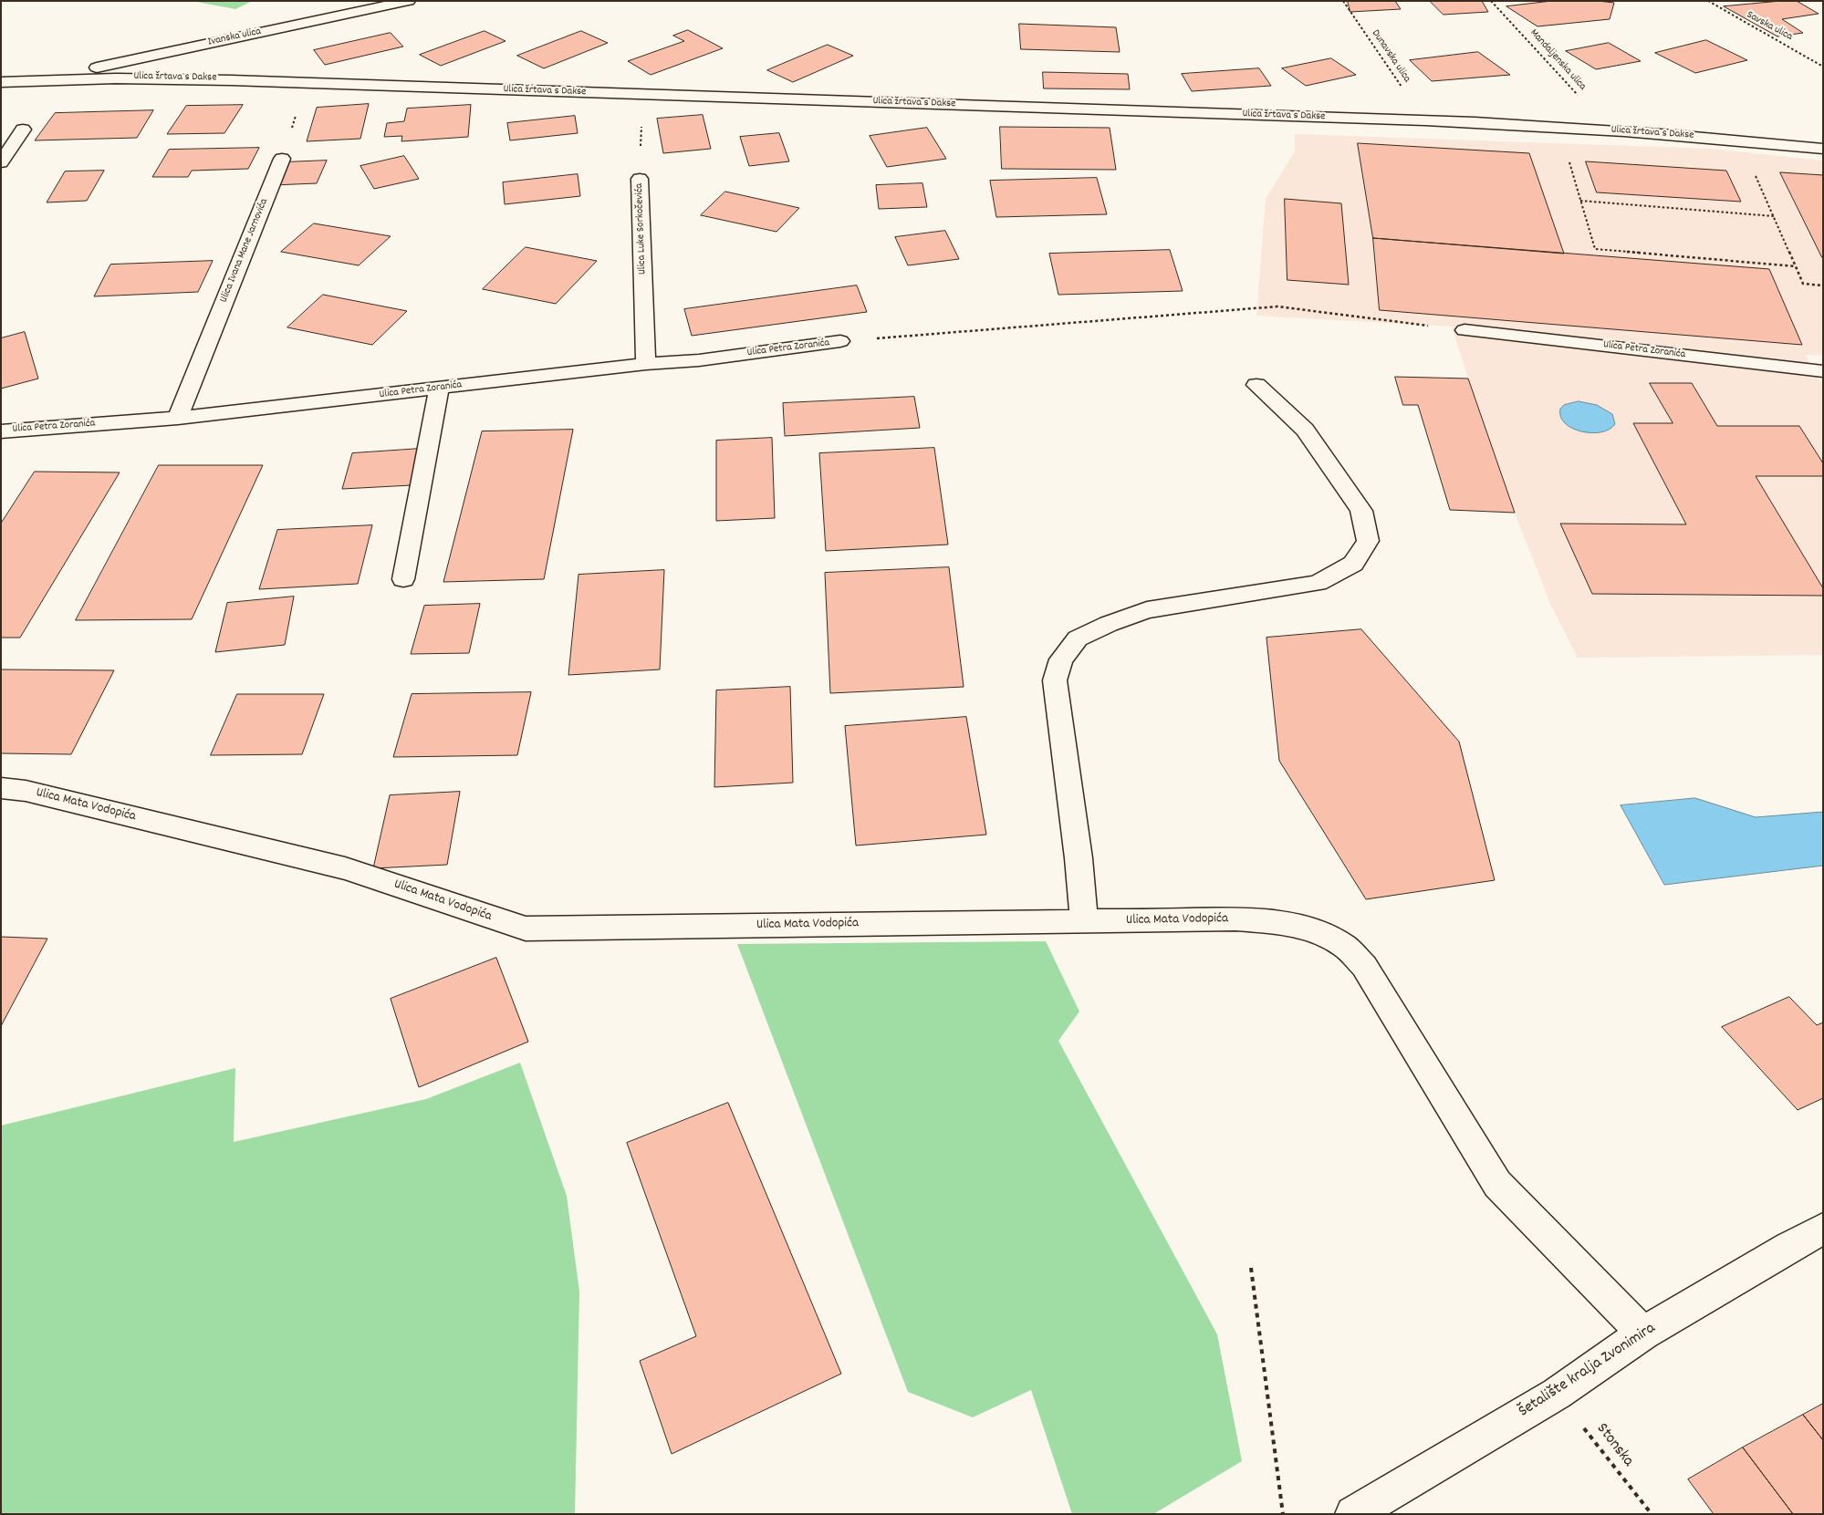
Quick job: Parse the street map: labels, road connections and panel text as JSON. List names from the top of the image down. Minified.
{"streets":{"street":["Ivanska ulica","Ulica žrtava s Dakse","Ulica Luke Sorkočevića","Ulica Ivana Mane Jarnovića","Ulica Petra Zoranića","Ulica Mata Vodopića","Šetalište kralja Zvonimira"],"path":["Savska ulica","Dunavska ulica","Mandaljenska ulica","Stonska"]},"crossings":[["Ivanska ulica","Ulica žrtava s Dakse"],["Dunavska ulica","Ulica žrtava s Dakse"],["Mandaljenska ulica","Ulica žrtava s Dakse"],["Ulica žrtava s Dakse","Ulica Luke Sorkočevića"],["Ulica Luke Sorkočevića","Ulica Petra Zoranića"],["Ulica Ivana Mane Jarnovića","Ulica Petra Zoranića"],["Ulica Mata Vodopića","Šetalište kralja Zvonimira"],["Šetalište kralja Zvonimira","Stonska"]]}
